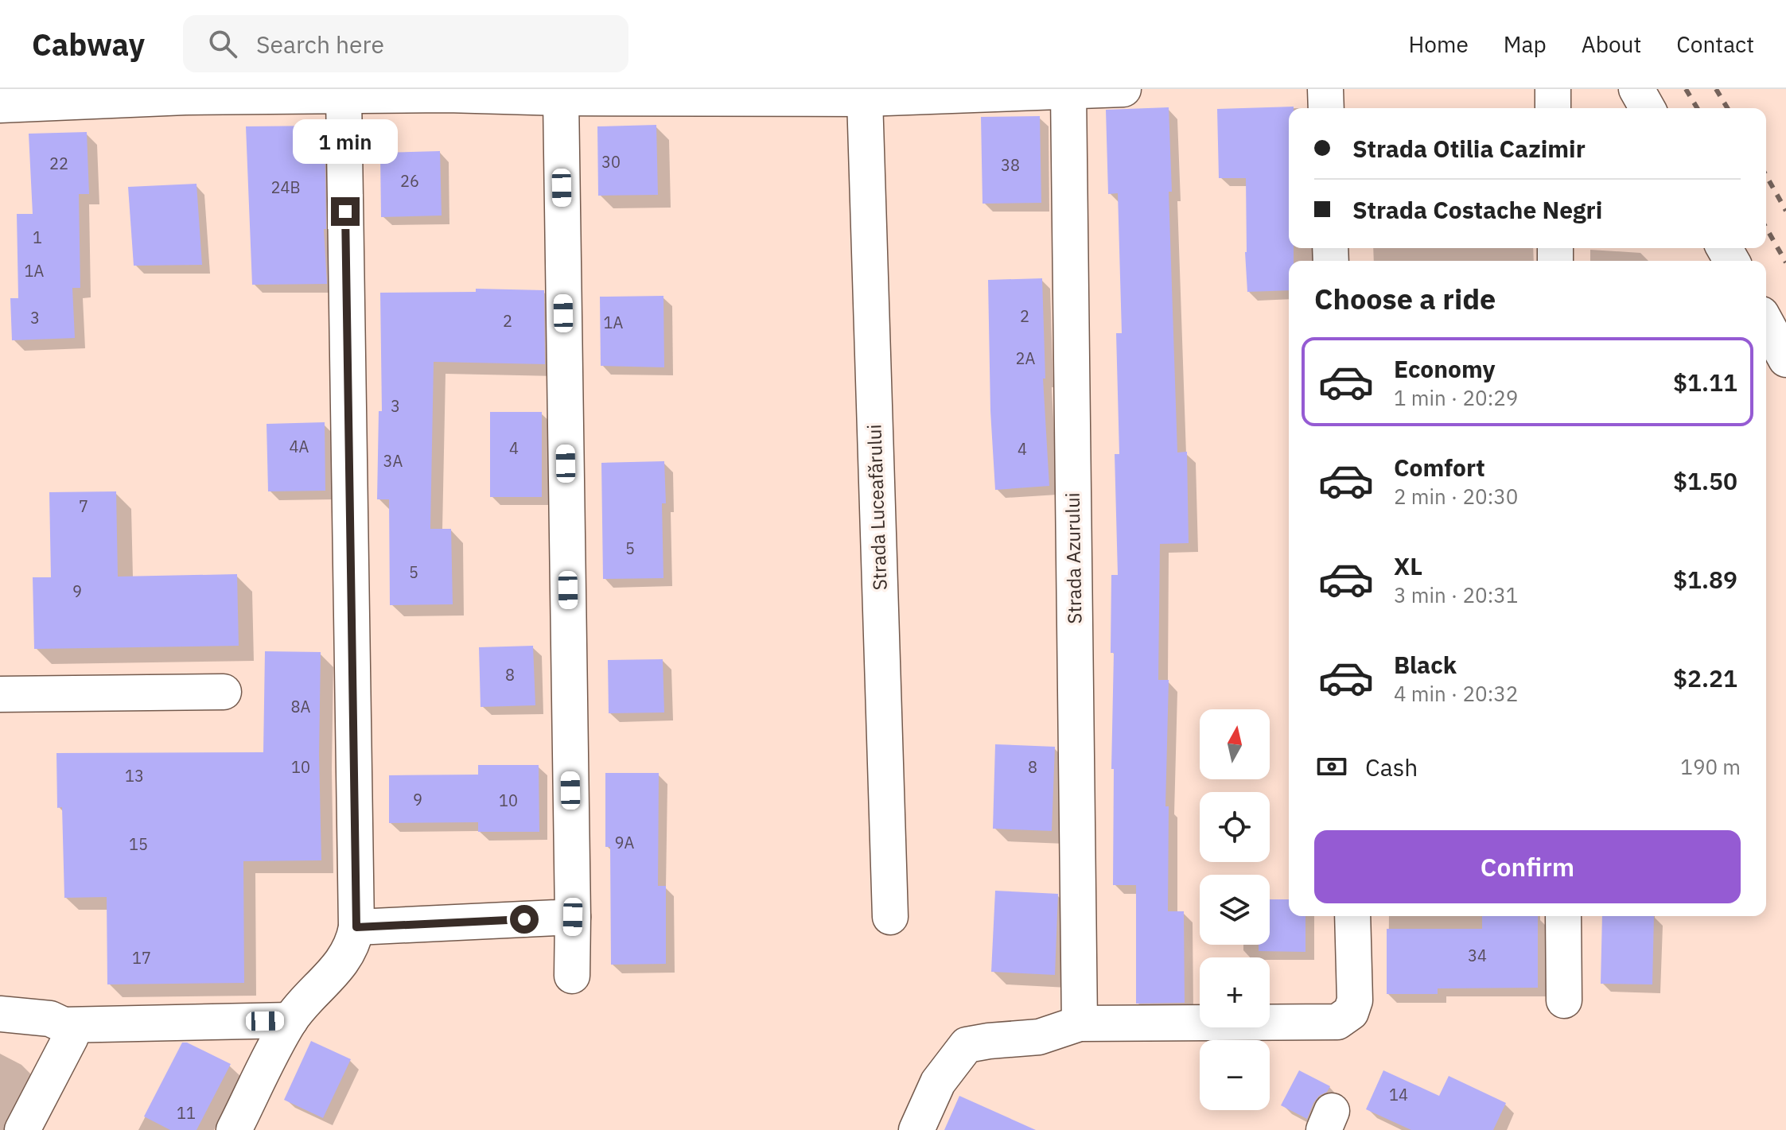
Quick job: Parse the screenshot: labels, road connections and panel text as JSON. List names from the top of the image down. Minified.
{"streets":{"street":["Strada Luceafǎrului","Strada Azurului"]},"house_numbers":["30","22","38","26","24B","1","1A","2","3","2","1A","2A","3","4A","4","4","3A","7","5","5","9","8","8A","10","8","13","9","10","9A","15","34","17","14","11"],"north":"top","page":{"header":"Cabway","search":"Search here","nav":["Home","Map","About","Contact"],"banner":["Strada Otilia Cazimir","Strada Costache Negri"],"bubble":"1 min","heading":"Choose a ride","list":[{"name":"Economy","note":"1 min · 20:29","value":"$1.11"},{"name":"Comfort","note":"2 min · 20:30","value":"$1.50"},{"name":"XL","note":"3 min · 20:31","value":"$1.89"},{"name":"Black","note":"4 min · 20:32","value":"$2.21"}],"map_buttons":["+","−"],"pay":["Cash","190 m"],"buttons":"Confirm"}}
